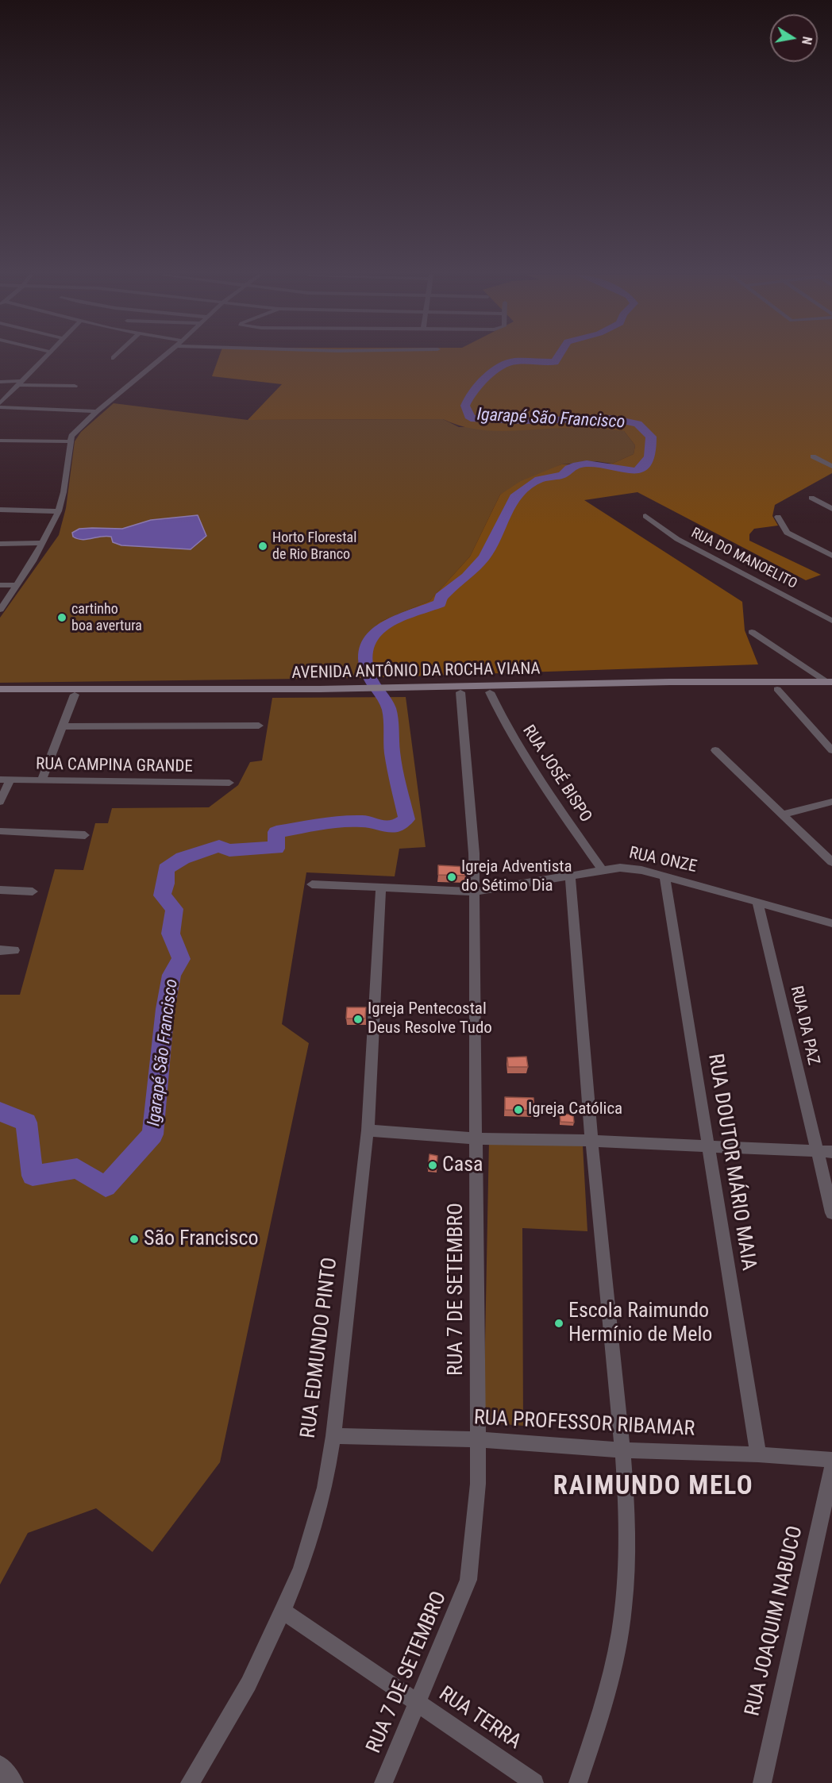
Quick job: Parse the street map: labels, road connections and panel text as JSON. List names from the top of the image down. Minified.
{"streets":{"main road":["AVENIDA ANTÔNIO DA ROCHA VIANA"],"street":["RUA DO MANOELITO","RUA CAMPINA GRANDE","RUA JOSÉ BISPO","RUA ONZE","RUA DA PAZ","RUA DOUTOR MÁRIO MAIA","RUA 7 DE SETEMBRO","RUA EDMUNDO PINTO","RUA PROFESSOR RIBAMAR","RUA JOAQUIM NABUCO","RUA TERRA"]},"crossings":[["AVENIDA ANTÔNIO DA ROCHA VIANA","RUA JOSÉ BISPO"],["AVENIDA ANTÔNIO DA ROCHA VIANA","RUA 7 DE SETEMBRO"],["RUA JOSÉ BISPO","RUA ONZE"],["RUA ONZE","RUA DA PAZ"],["RUA ONZE","RUA DOUTOR MÁRIO MAIA"],["RUA ONZE","RUA 7 DE SETEMBRO"],["RUA ONZE","RUA EDMUNDO PINTO"],["RUA DOUTOR MÁRIO MAIA","RUA PROFESSOR RIBAMAR"],["RUA 7 DE SETEMBRO","RUA PROFESSOR RIBAMAR"],["RUA 7 DE SETEMBRO","RUA TERRA"],["RUA EDMUNDO PINTO","RUA PROFESSOR RIBAMAR"],["RUA EDMUNDO PINTO","RUA TERRA"]],"districts":["RAIMUNDO MELO"],"water":["Igarapé São Francisco"],"places":["Horto Florestal de Rio Branco","cartinho boa avertura","Igreja Adventista do Sétimo Dia","Igreja Pentecostal Deus Resolve Tudo","Igreja Católica","Casa","São Francisco","Escola Raimundo Hermínio de Melo"],"north":"right"}
